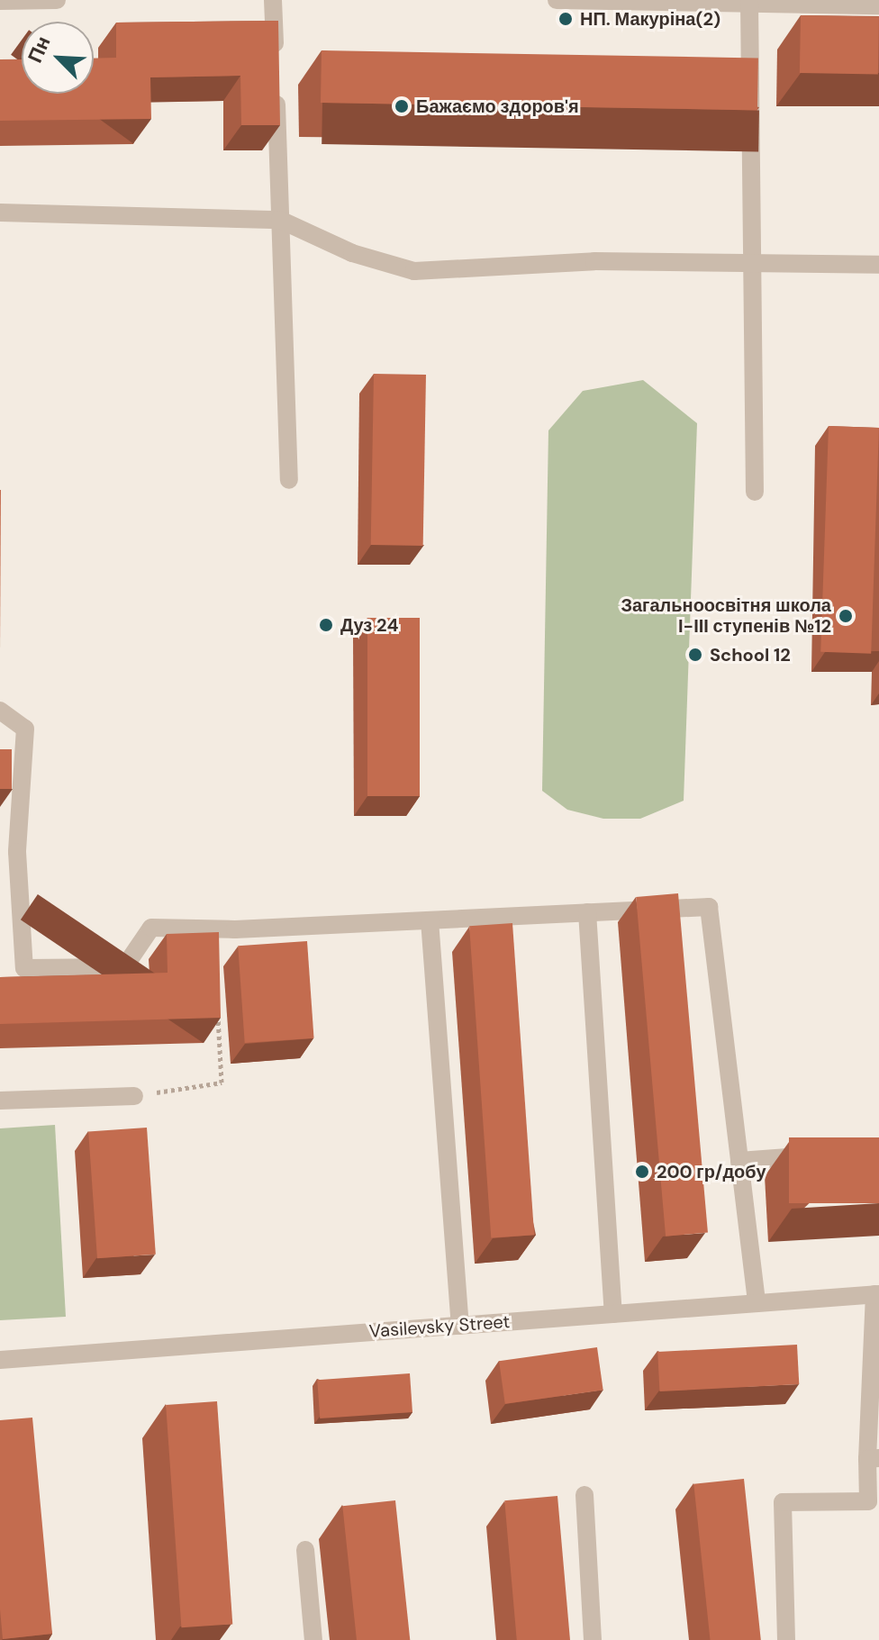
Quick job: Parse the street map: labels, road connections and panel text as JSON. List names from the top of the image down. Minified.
{"streets":{"street":["Vasilevsky Street"]},"places":["НП. Макуріна(2)","Бажаємо здоров'я","Загальноосвітня школа І-ІІІ ступенів №12","Дуз 24","School 12","200 гр/добу"],"north":"top left"}
